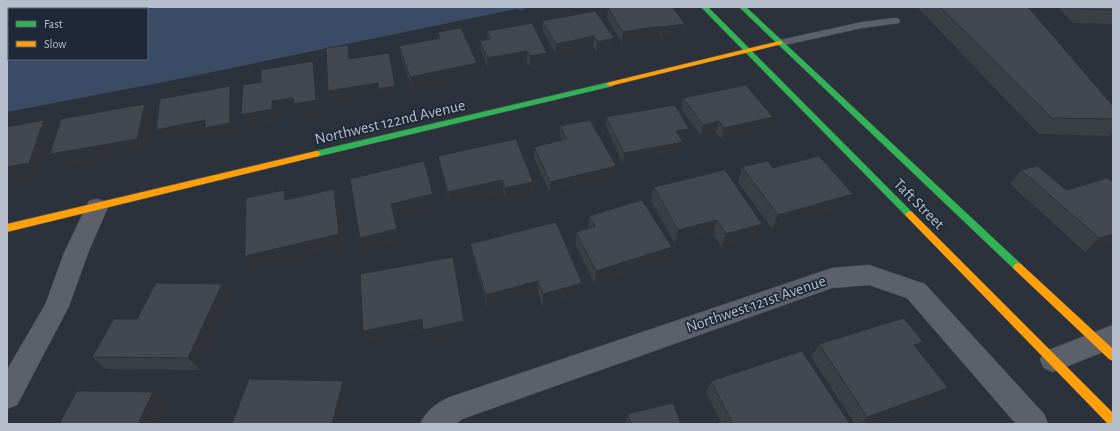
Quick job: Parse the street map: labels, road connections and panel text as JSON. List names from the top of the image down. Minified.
{"streets":{"street":["Northwest 122nd Avenue","Taft Street","Northwest 121st Avenue"]},"crossings":[["Northwest 122nd Avenue","Taft Street"]],"legend":["Fast","Slow"]}
